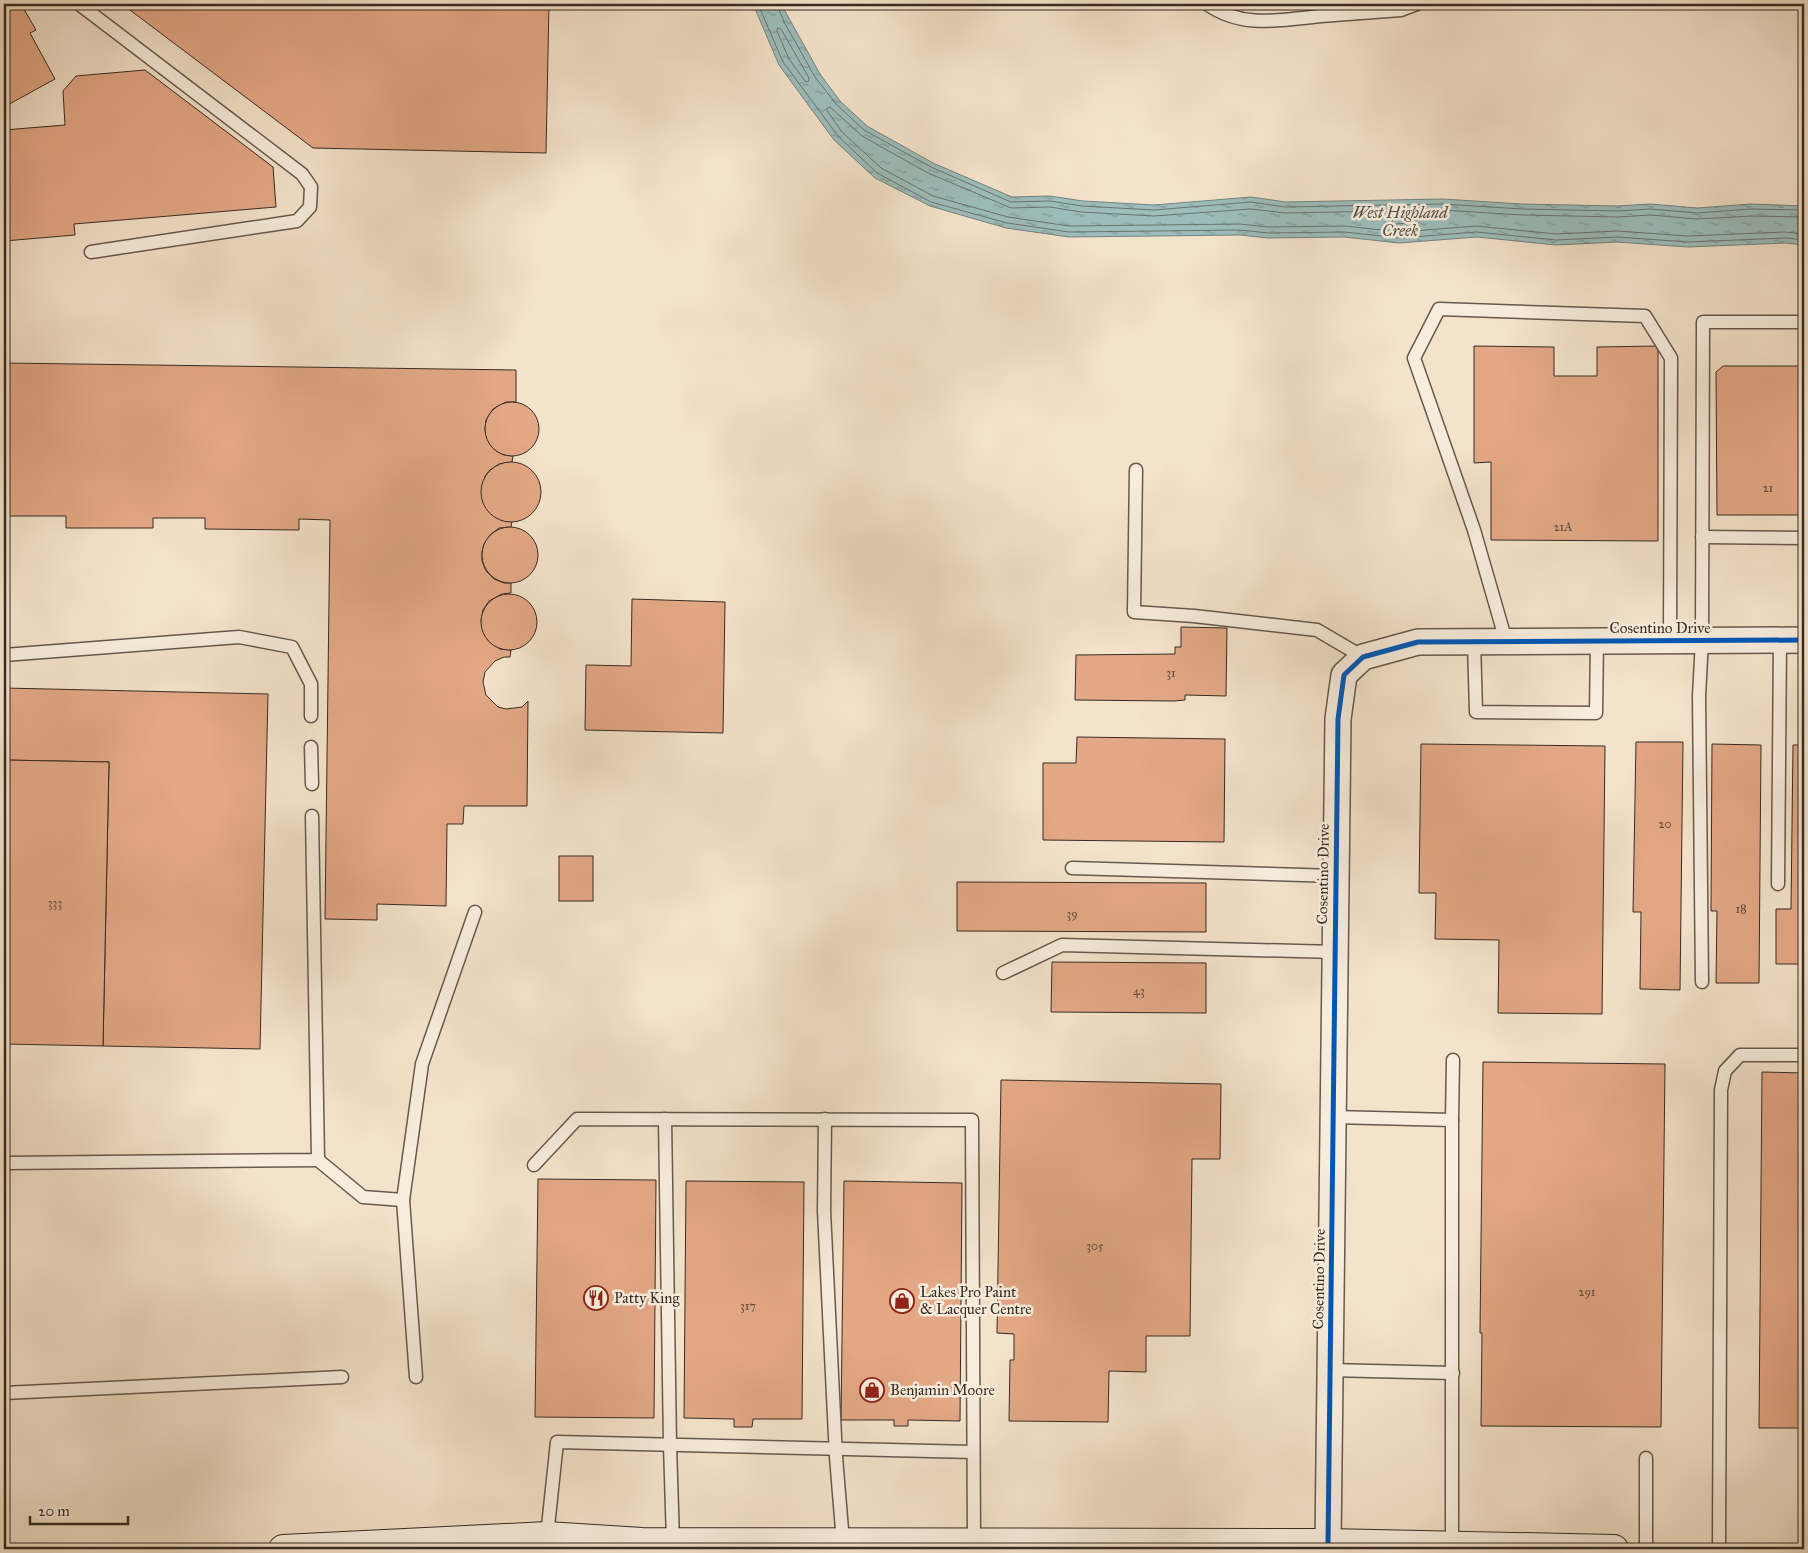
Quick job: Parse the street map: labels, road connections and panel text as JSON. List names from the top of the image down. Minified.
{"streets":{"street":["Cosentino Drive"]},"water":["West Highland Creek"],"places":{"restaurant":["Patty King"],"shop":["Lakes Pro Paint & Lacquer Centre","Benjamin Moore"]},"house_numbers":["21","21A","31","20","333","18","39","43","305","291","317"],"scale_bar":"20 m"}
